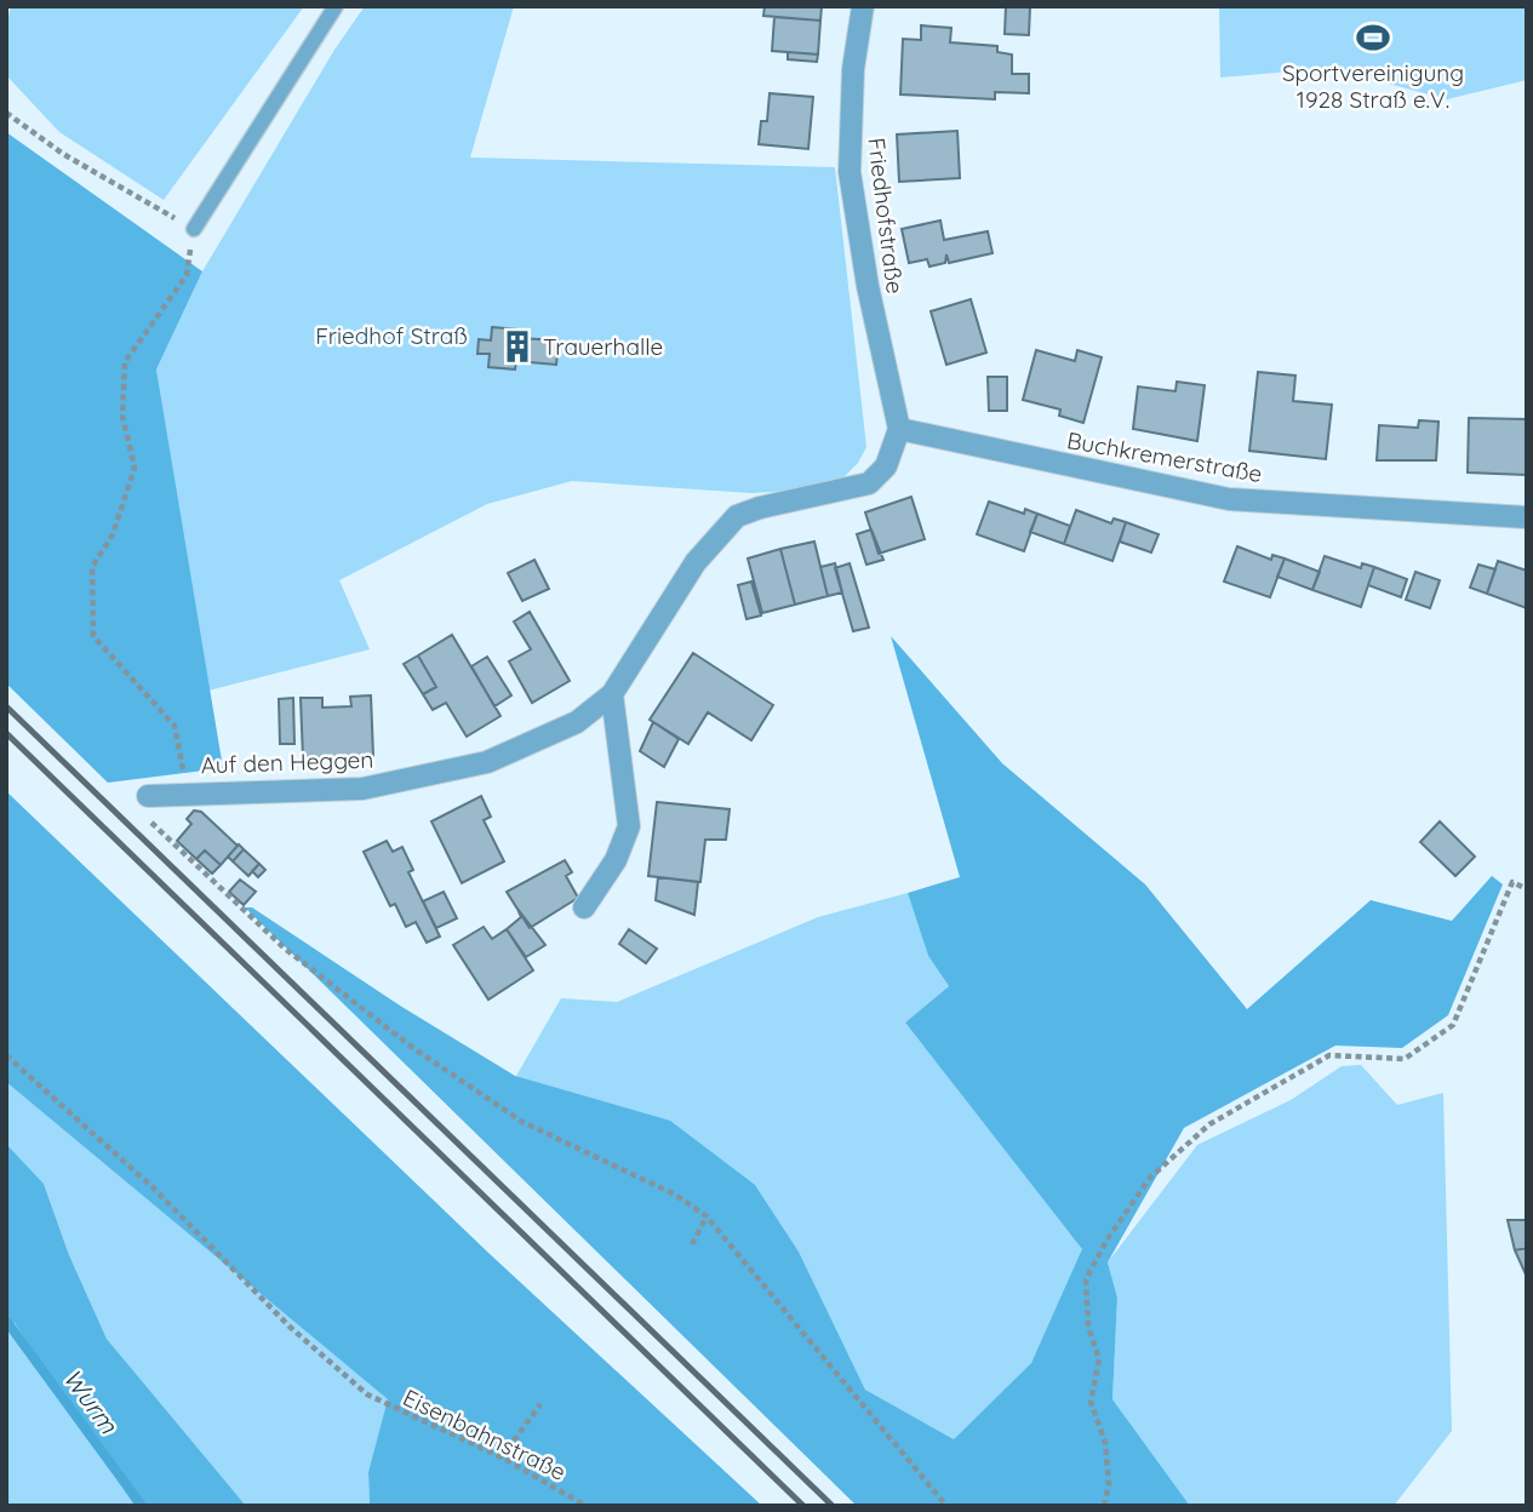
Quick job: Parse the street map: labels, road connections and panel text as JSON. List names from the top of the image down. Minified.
{"streets":{"street":["Friedhofstraße","Buchkremerstraße","Auf den Heggen"],"path":["Eisenbahnstraße"]},"crossings":[["Friedhofstraße","Buchkremerstraße"],["Friedhofstraße","Auf den Heggen"],["Buchkremerstraße","Auf den Heggen"]],"water":["Wurm"],"parks":["Friedhof Straß"],"places":{"sports":["Sportvereinigung 1928 Straß e.V."],"building":["Trauerhalle"]}}
